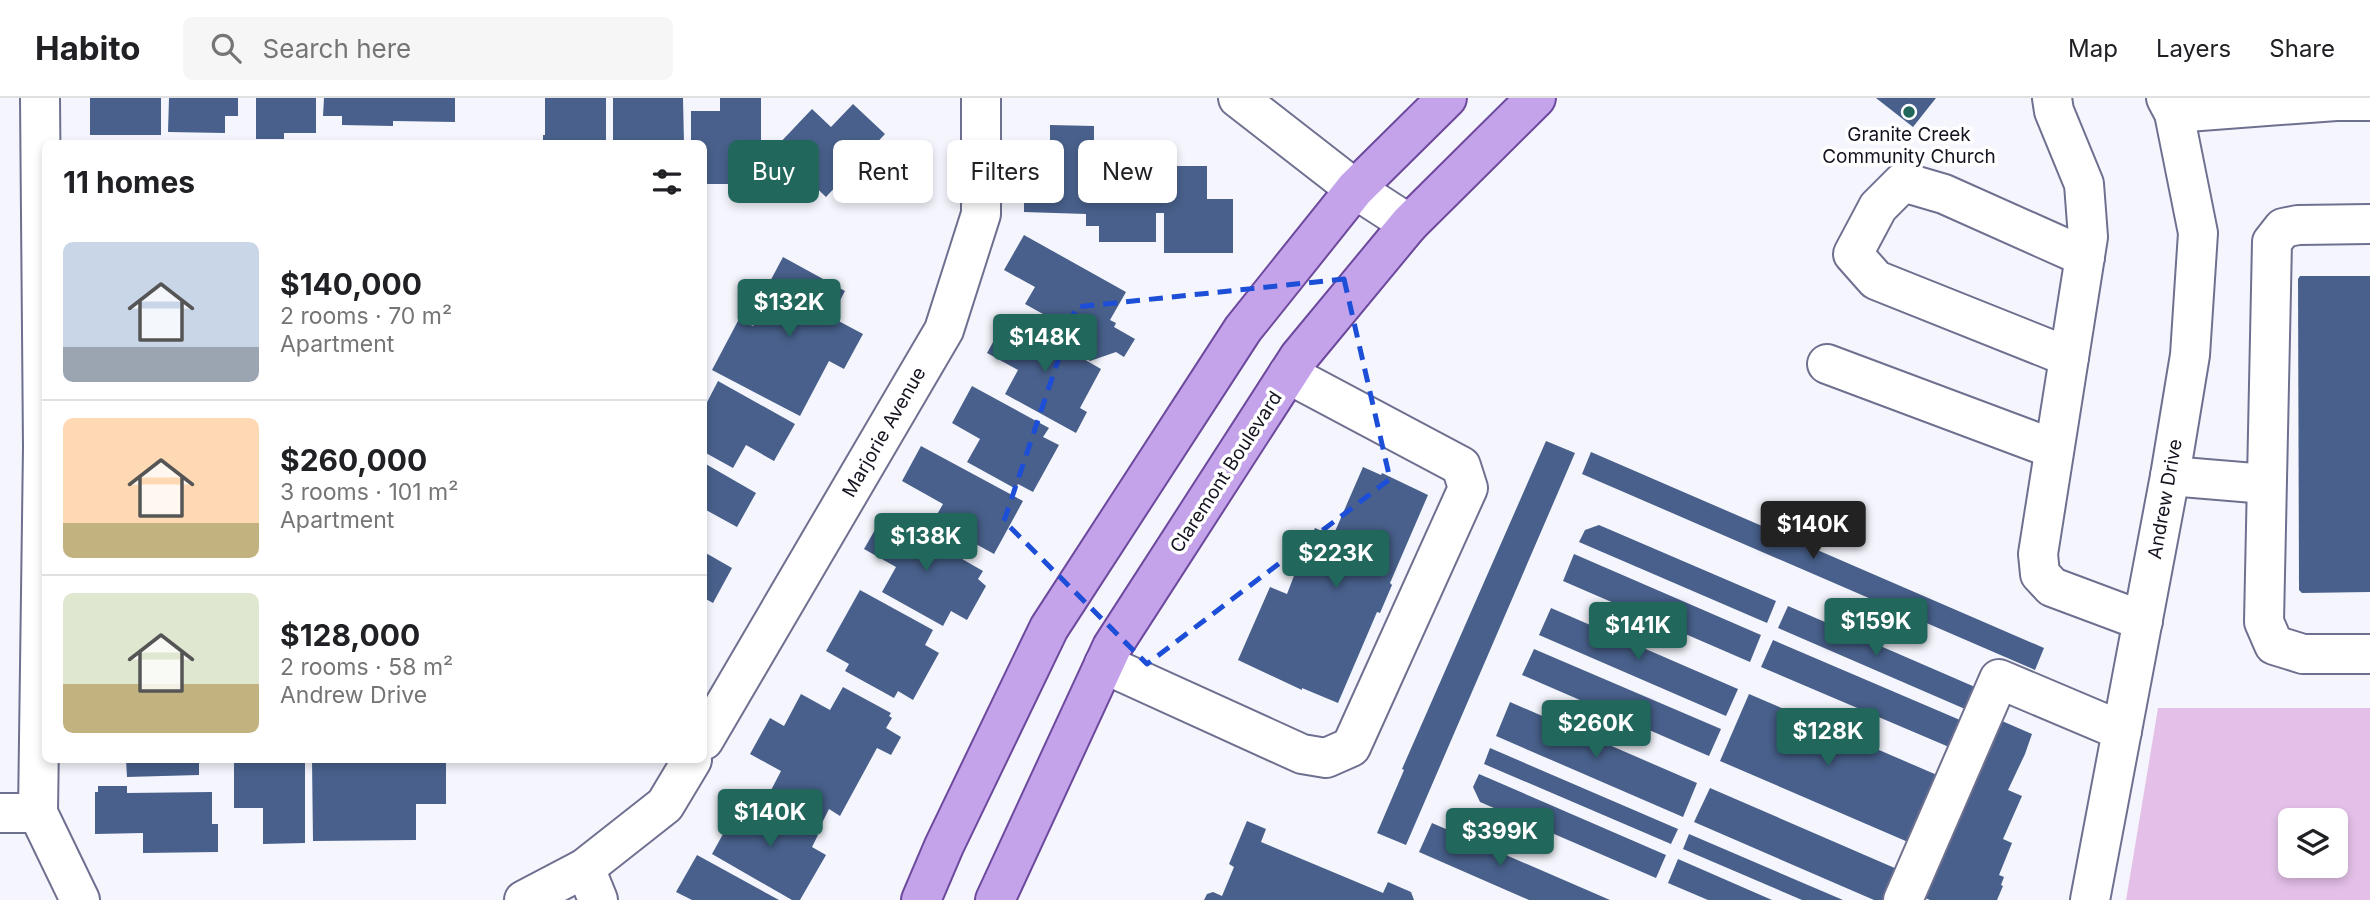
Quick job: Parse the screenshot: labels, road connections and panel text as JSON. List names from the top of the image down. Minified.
{"streets":{"main road":["Claremont Boulevard"],"street":["Marjorie Avenue","Andrew Drive"]},"places":["Granite Creek Community Church"],"page":{"header":"Habito","search":"Search here","nav":["Map","Layers","Share"],"chip":["Buy","Rent","Filters","New"],"heading":"11 homes","list":[{"name":"$140,000","note":"2 rooms · 70 m² · Apartment"},{"name":"$260,000","note":"3 rooms · 101 m² · Apartment"},{"name":"$128,000","note":"2 rooms · 58 m² · Andrew Drive"}],"price":["$132K","$148K","$140K","$138K","$223K","$159K","$141K","$260K","$128K","$140K","$399K"]}}
